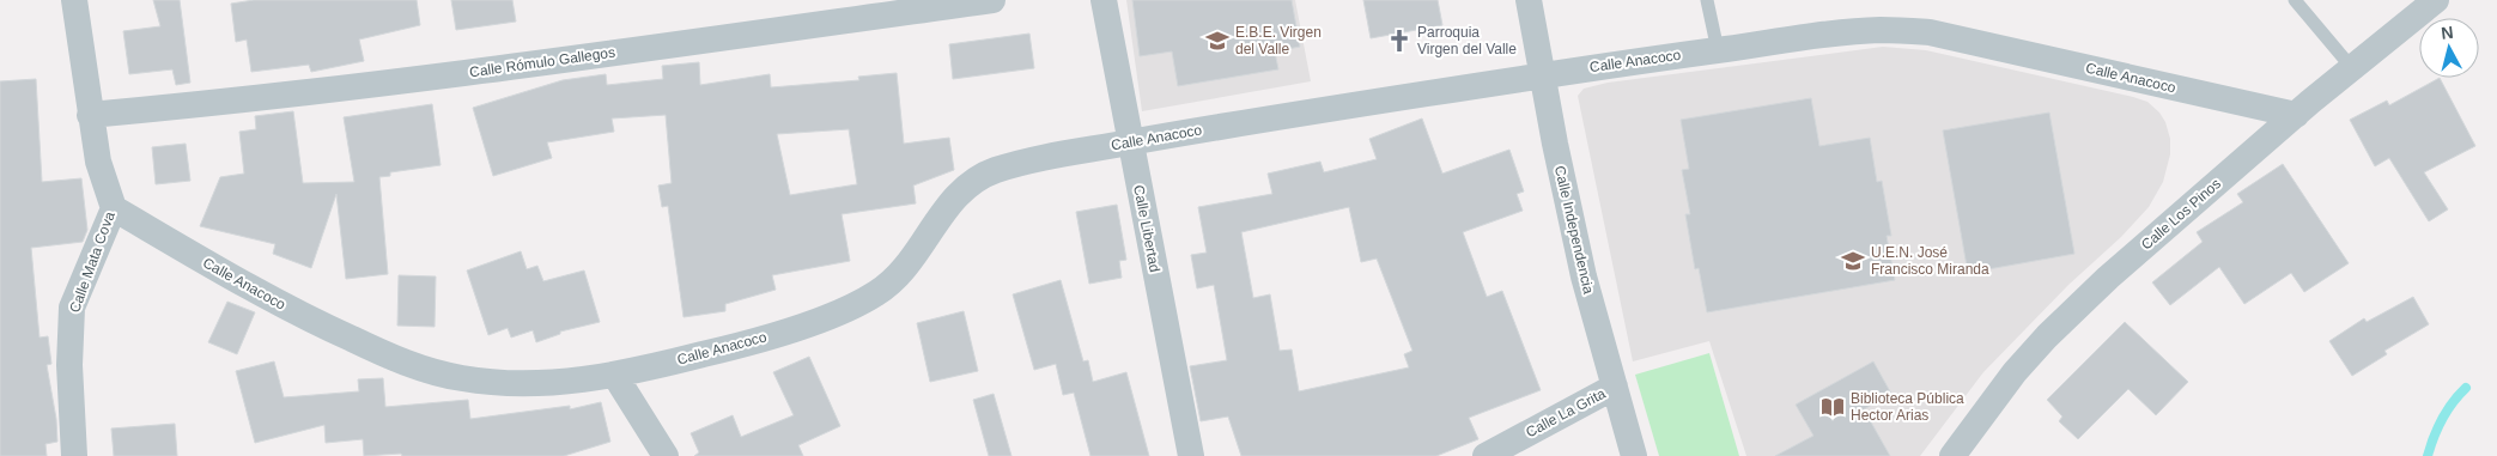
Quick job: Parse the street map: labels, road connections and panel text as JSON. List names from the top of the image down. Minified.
{"streets":{"street":["Calle Anacoco","Calle Rómulo Gallegos","Calle Los Pinos","Calle Libertad","Calle Independencia","Calle Mata Cova","Calle La Grita"]},"crossings":[["Calle Anacoco","Calle Los Pinos"],["Calle Anacoco","Calle Libertad"],["Calle Anacoco","Calle Independencia"],["Calle Anacoco","Calle Mata Cova"],["Calle Rómulo Gallegos","Calle Mata Cova"],["Calle Independencia","Calle La Grita"]],"places":{"school or university":["E.B.E. Virgen del Valle","U.E.N. José Francisco Miranda"],"church":["Parroquia Virgen del Valle"],"library":["Biblioteca Pública Hector Arias"]},"north":"top"}
